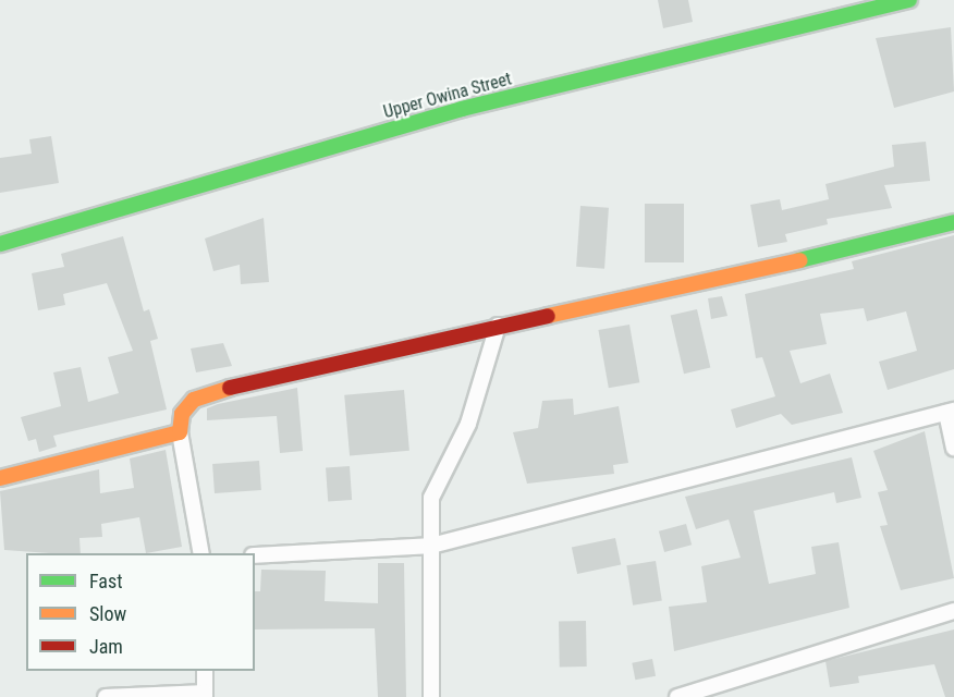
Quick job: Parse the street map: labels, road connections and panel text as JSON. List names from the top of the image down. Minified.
{"streets":{"street":["Upper Owina Street"]},"legend":["Fast","Slow","Jam"]}
